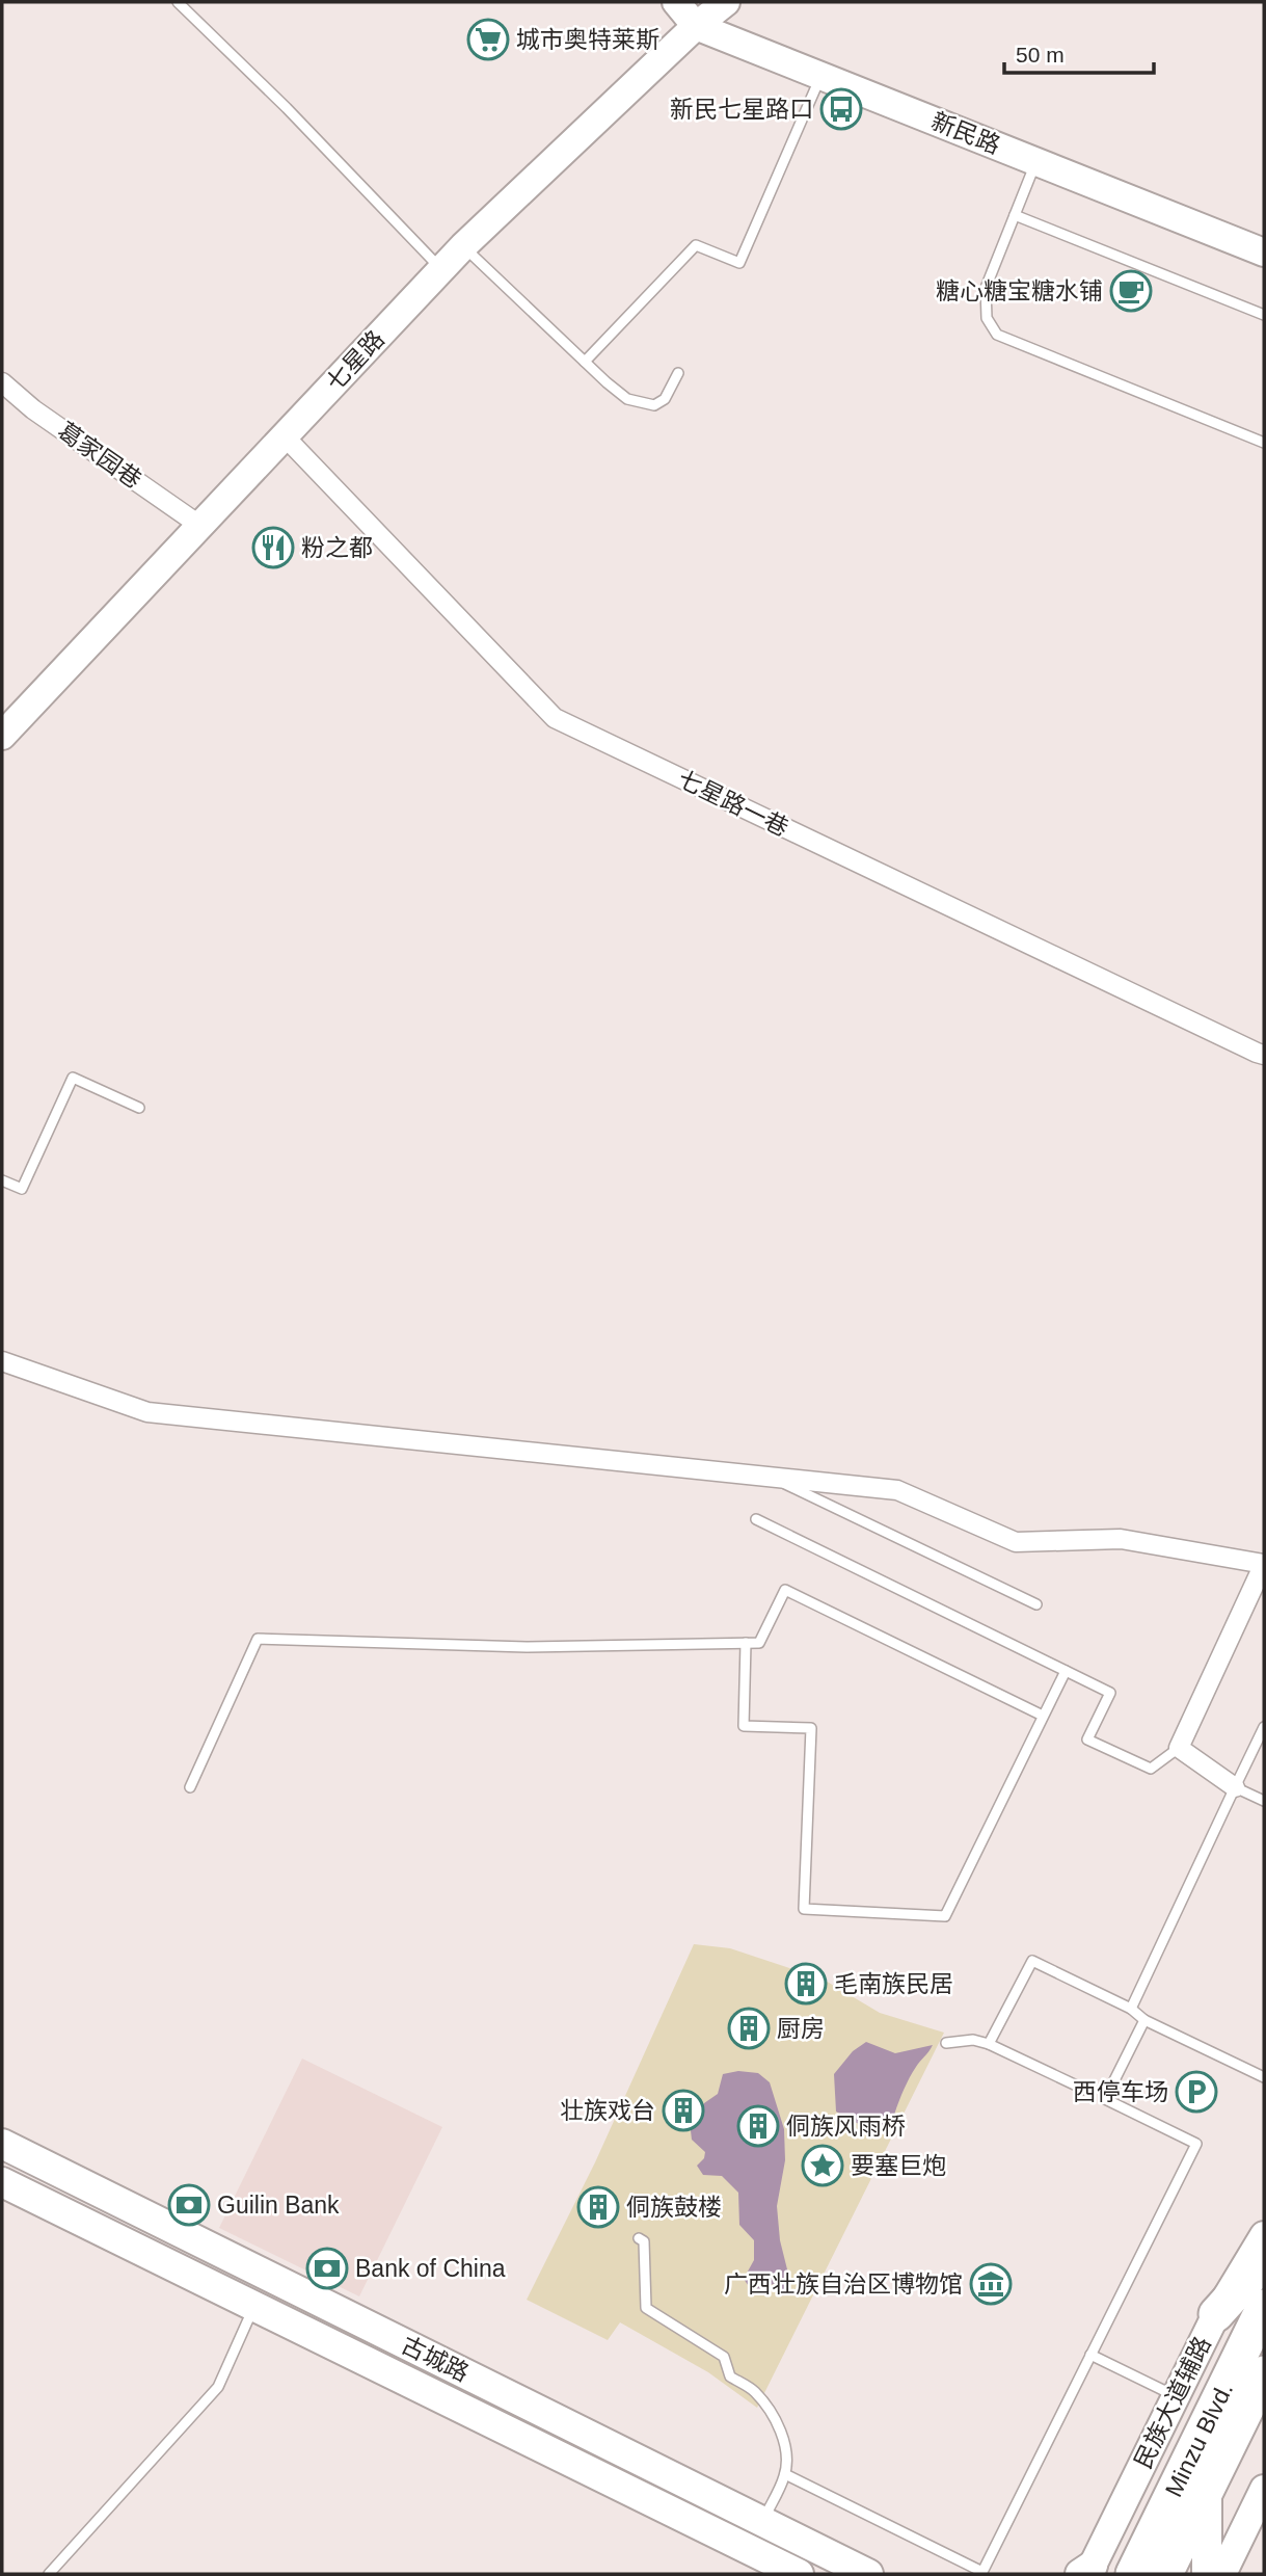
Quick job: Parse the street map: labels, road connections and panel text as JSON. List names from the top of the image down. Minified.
{"streets":{"highway":["Minzu Blvd."],"main road":["新民路","七星路","古城路","民族大道辅路"],"street":["葛家园巷","七星路一巷"]},"crossings":[["新民路","七星路"],["七星路","葛家园巷"],["七星路","七星路一巷"]],"places":{"supermarket":["城市奥特莱斯"],"bus stop":["新民七星路口"],"cafe":["糖心糖宝糖水铺"],"restaurant":["粉之都"],"building":["毛南族民居","厨房","壮族戏台","侗族风雨桥","侗族鼓楼"],"parking":["西停车场"],"place":["要塞巨炮"],"bank":["Guilin Bank","Bank of China"],"museum":["广西壮族自治区博物馆"]},"scale_bar":"50 m"}
